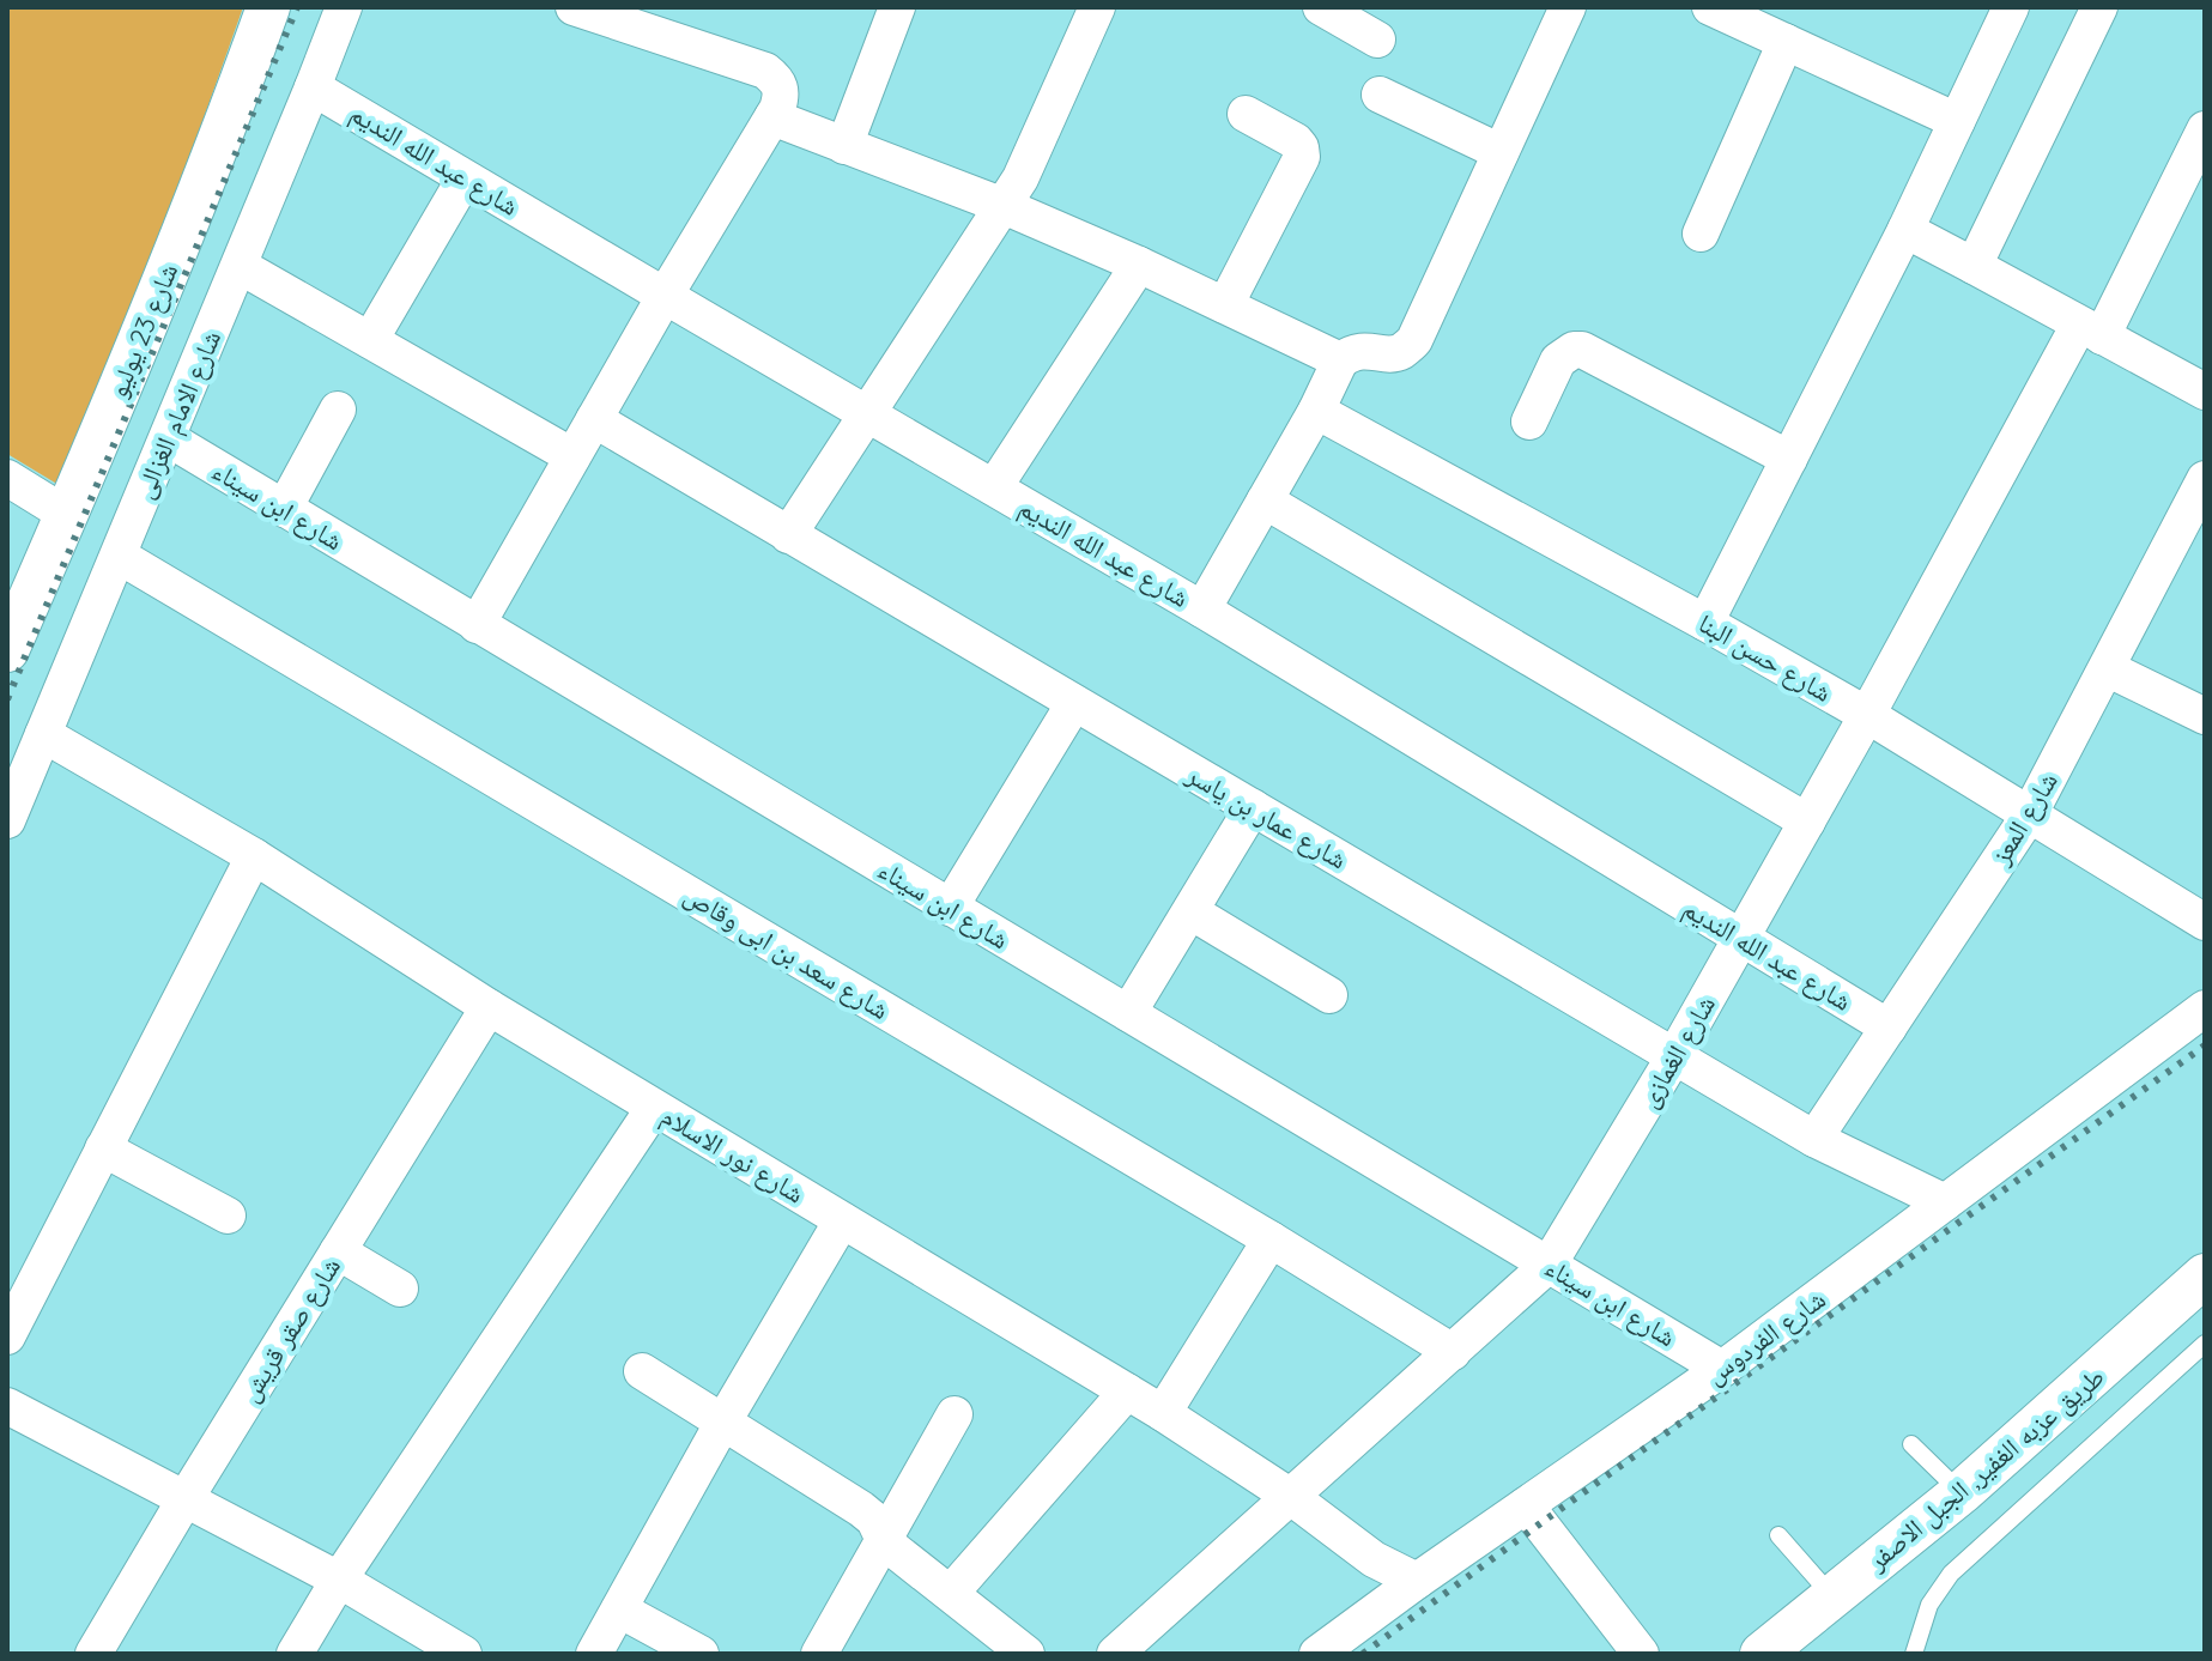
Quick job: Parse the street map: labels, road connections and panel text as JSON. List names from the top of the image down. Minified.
{"streets":{"street":["شارع عبد الله النديم","شارع 23 يوليو","شارع الامام الغزالى","شارع ابن سيناء","شارع حسن البنا","شارع عمار بن ياسر","شارع المعز","شارع سعد بن ابى وقاص","شارع الغمازى","شارع نور الاسلام","شارع صقر قريش","شارع الفردوس","طريق عزبه الغفير, الجبل الاصفر"]},"crossings":[["شارع عبد الله النديم","شارع الامام الغزالى"],["شارع عبد الله النديم","شارع المعز"],["شارع عبد الله النديم","شارع الغمازى"],["شارع الامام الغزالى","شارع ابن سيناء"],["شارع الامام الغزالى","شارع سعد بن ابى وقاص"],["شارع الامام الغزالى","شارع نور الاسلام"],["شارع ابن سيناء","شارع الغمازى"],["شارع ابن سيناء","شارع الفردوس"],["شارع حسن البنا","شارع المعز"],["شارع حسن البنا","شارع الغمازى"],["شارع عمار بن ياسر","شارع المعز"],["شارع عمار بن ياسر","شارع الغمازى"],["شارع عمار بن ياسر","شارع الفردوس"],["شارع سعد بن ابى وقاص","شارع الغمازى"],["شارع الغمازى","شارع نور الاسلام"],["شارع نور الاسلام","شارع صقر قريش"],["شارع نور الاسلام","شارع الفردوس"]]}
